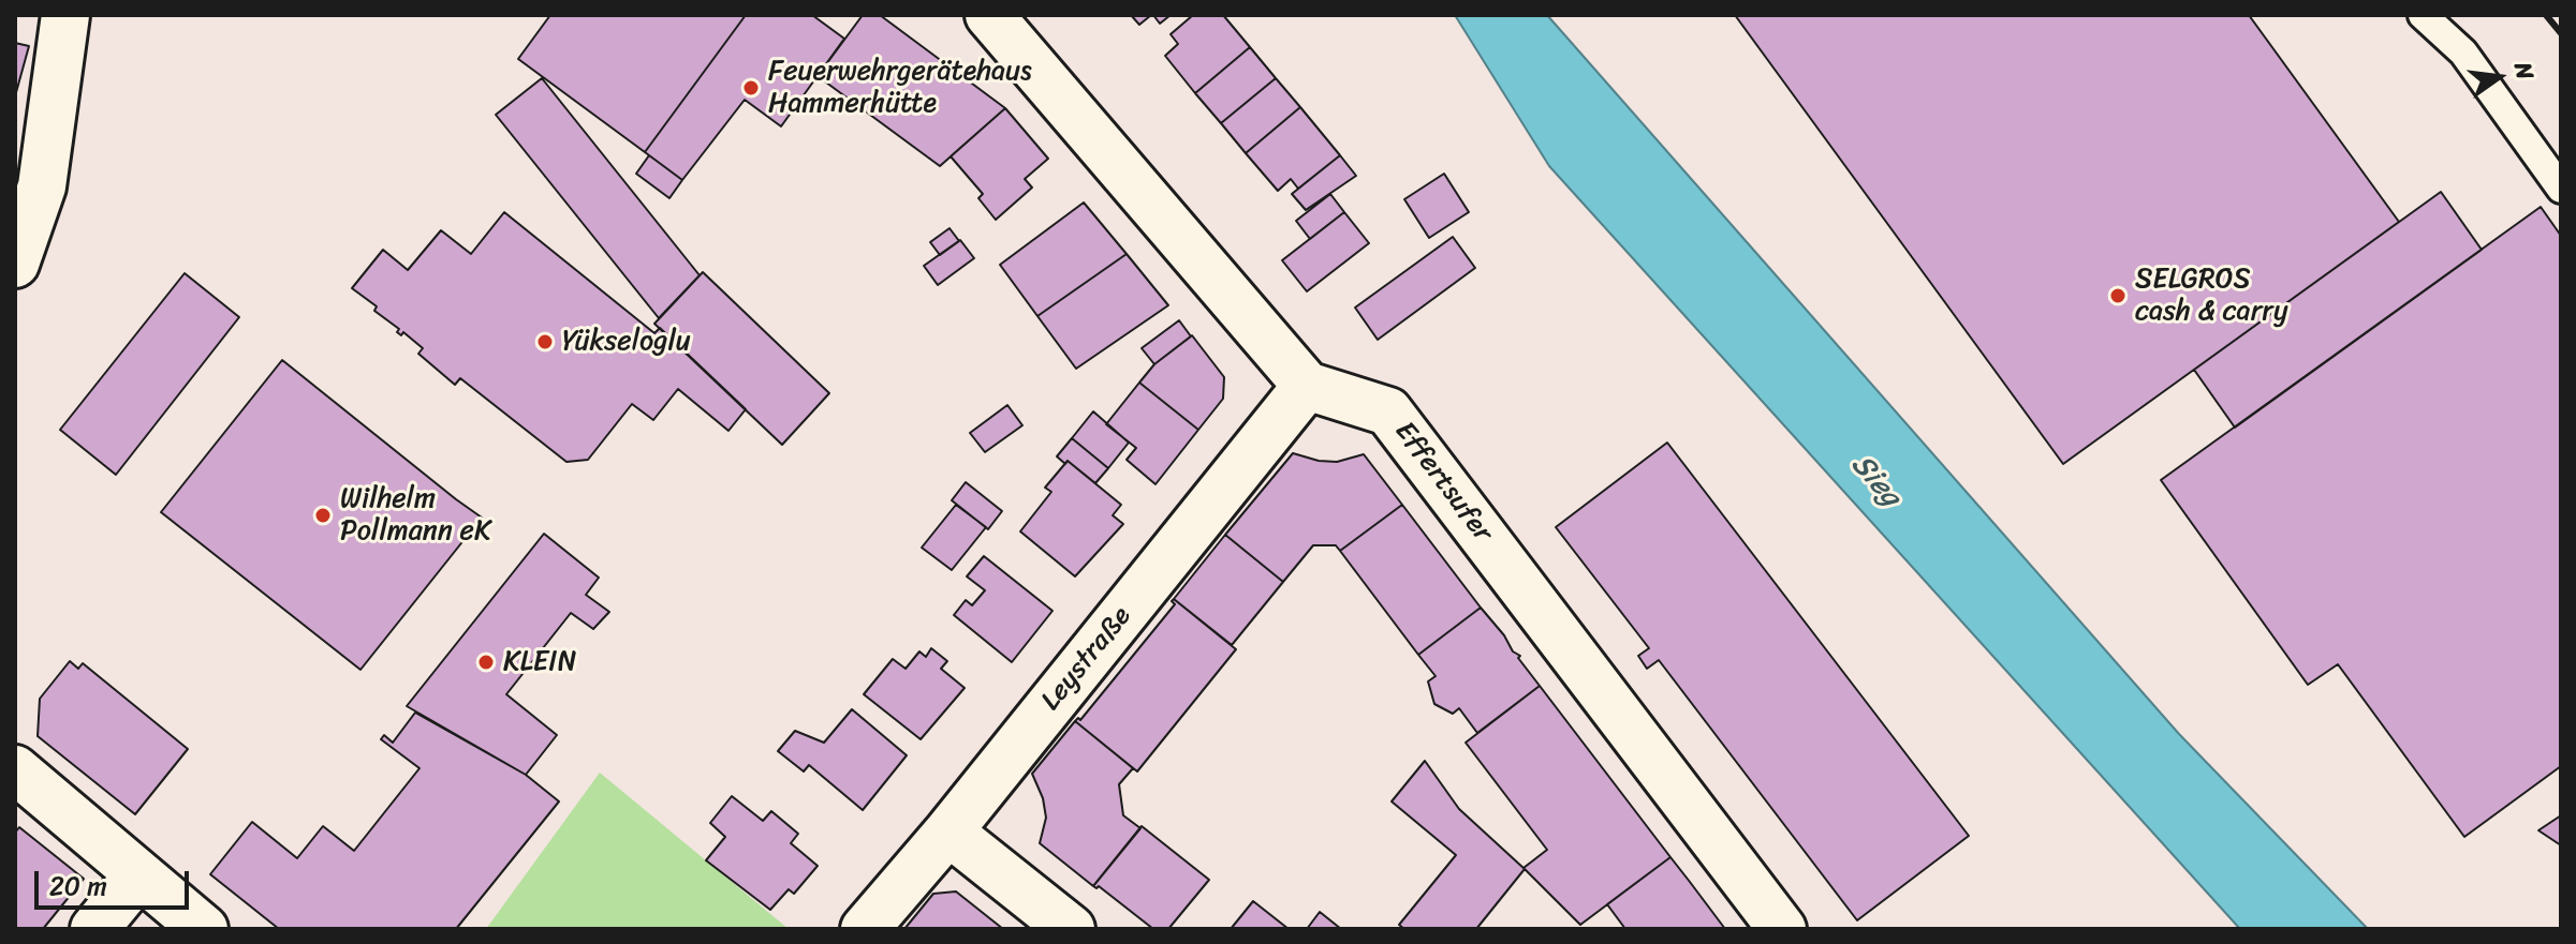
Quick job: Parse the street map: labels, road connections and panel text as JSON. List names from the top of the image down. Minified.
{"streets":{"street":["Effertsufer","Leystraße"]},"crossings":[["Effertsufer","Leystraße"]],"water":["Sieg"],"places":["Feuerwehrgerätehaus Hammerhütte","SELGROS cash & carry","Yükseloglu","Wilhelm Pollmann eK","KLEIN"],"scale_bar":"20 m","north":"right"}
